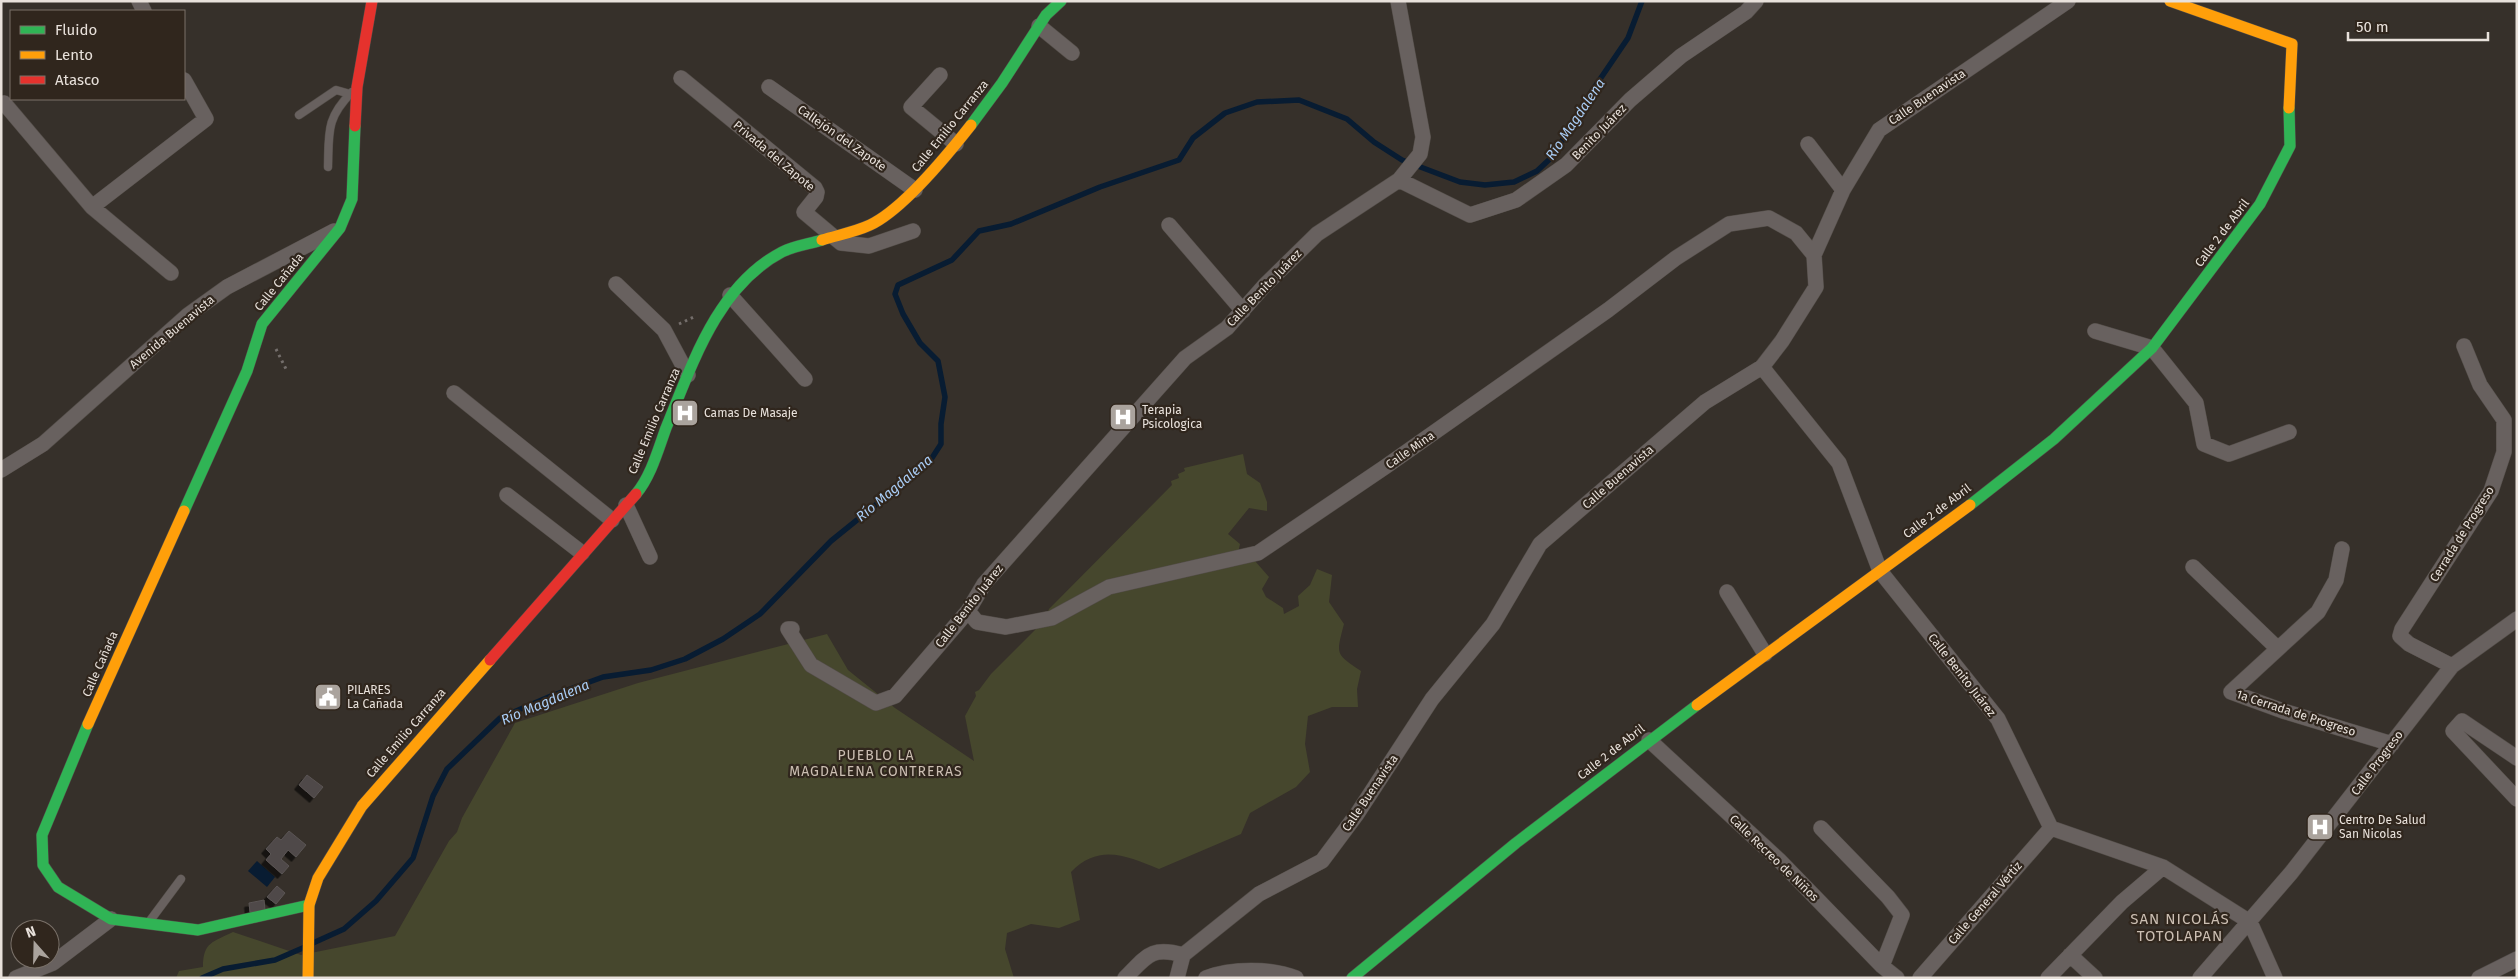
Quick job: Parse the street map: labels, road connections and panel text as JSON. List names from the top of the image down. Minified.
{"streets":{"street":["Calle Buenavista","Calle Emilio Carranza","Benito Juárez","Callejón del Zapote","Privada del Zapote","Calle 2 de Abril","Calle Cañada","Calle Benito Juárez","Avenida Buenavista","Calle Mina","Cerrada de Progreso","1a Cerrada de Progreso","Calle Progreso","Calle Recreo de Niños","Calle General Vértiz"]},"crossings":[["Calle Buenavista","Calle Benito Juárez"],["Calle Buenavista","Calle Mina"],["Calle Emilio Carranza","Callejón del Zapote"],["Calle Emilio Carranza","Privada del Zapote"],["Calle Emilio Carranza","Calle Cañada"],["Benito Juárez","Calle Benito Juárez"],["Calle 2 de Abril","Calle Benito Juárez"],["Calle 2 de Abril","Calle Recreo de Niños"],["Calle Cañada","Avenida Buenavista"],["Calle Benito Juárez","Calle Mina"],["Calle Benito Juárez","Calle General Vértiz"],["Cerrada de Progreso","Calle Progreso"],["1a Cerrada de Progreso","Calle Progreso"]],"districts":["PUEBLO LA MAGDALENA CONTRERAS","SAN NICOLÁS TOTOLAPAN"],"water":["Río Magdalena"],"places":{"hospital":["Camas De Masaje","Terapia Psicologica","Centro De Salud San Nicolas"],"public building":["PILARES La Cañada"]},"legend":["Fluido","Lento","Atasco"],"scale_bar":"50 m","north":"top"}
